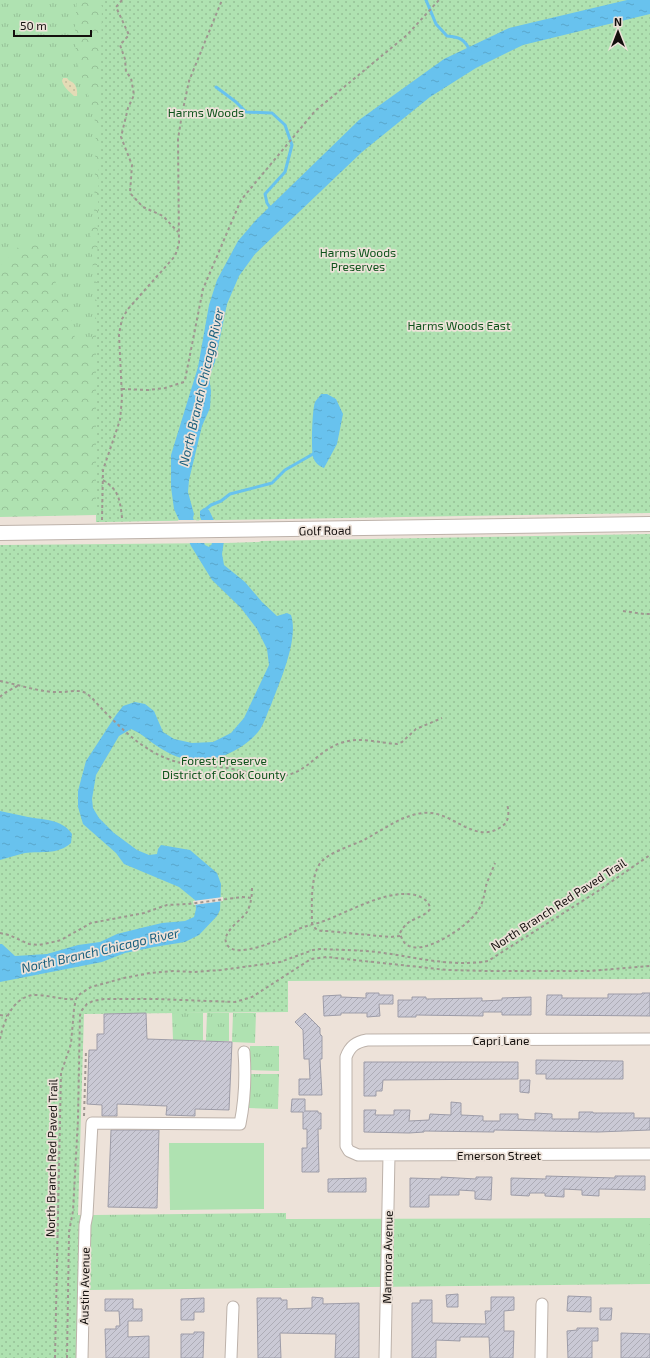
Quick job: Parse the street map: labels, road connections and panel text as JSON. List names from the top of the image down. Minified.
{"streets":{"main road":["Golf Road"],"street":["Capri Lane","Emerson Street","Marmora Avenue","Austin Avenue"],"path":["North Branch Red Paved Trail"]},"crossings":[["Capri Lane","Emerson Street"],["Emerson Street","Marmora Avenue"]],"water":["North Branch Chicago River"],"parks":["Harms Woods","Harms Woods Preserves","Harms Woods East","Forest Preserve District of Cook County"],"scale_bar":"50 m","north":"top"}
